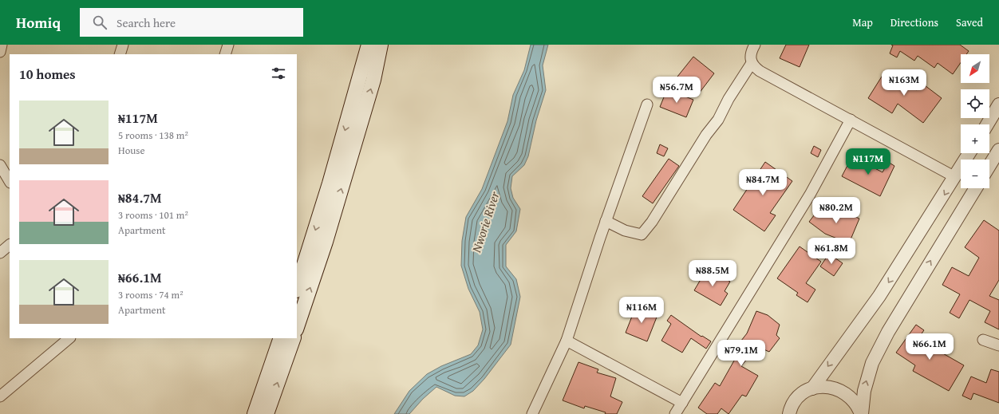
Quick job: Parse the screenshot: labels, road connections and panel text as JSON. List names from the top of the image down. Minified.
{"water":["Nworie River"],"north":"bottom left","page":{"header":"Homiq","search":"Search here","nav":["Map","Directions","Saved"],"map_buttons":["+","−"],"heading":"10 homes","price":["₦163M","₦56.7M","₦117M","₦84.7M","₦80.2M","₦61.8M","₦88.5M","₦116M","₦66.1M","₦79.1M"],"list":[{"name":"₦117M","note":"5 rooms · 138 m² · House"},{"name":"₦84.7M","note":"3 rooms · 101 m² · Apartment"},{"name":"₦66.1M","note":"3 rooms · 74 m² · Apartment"}]}}
